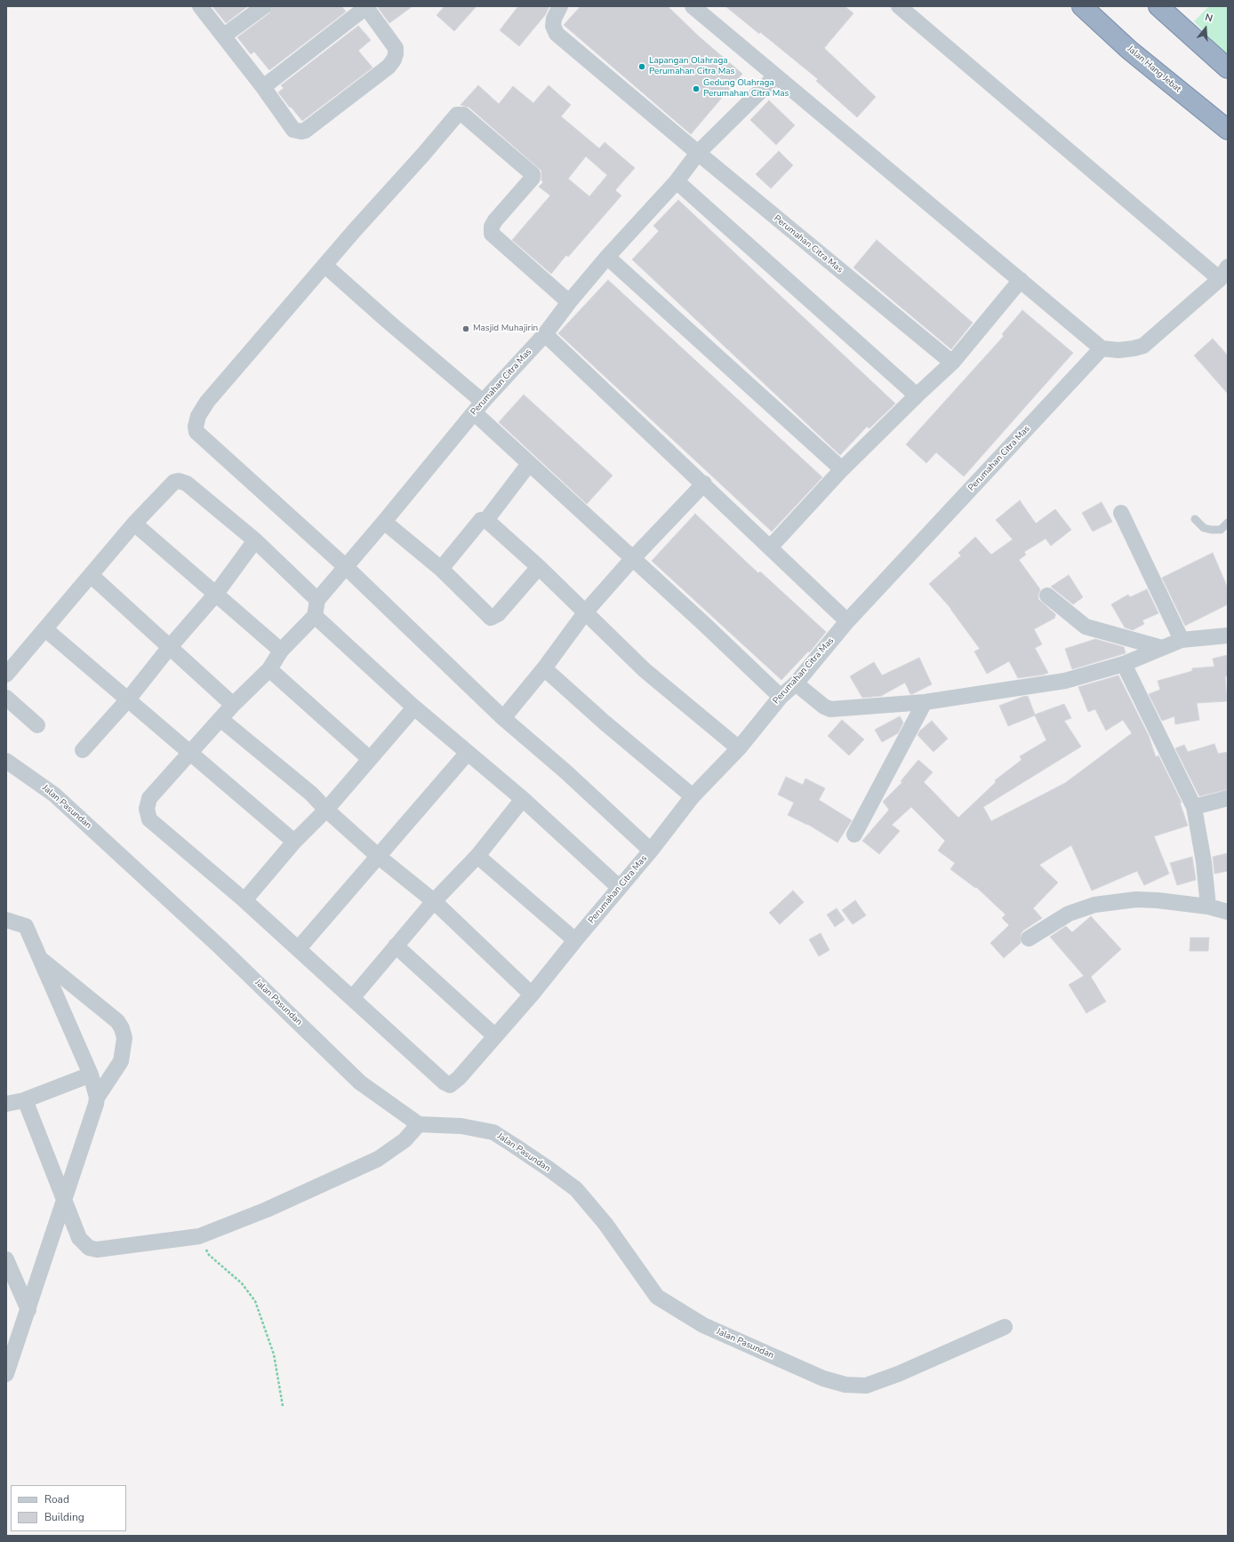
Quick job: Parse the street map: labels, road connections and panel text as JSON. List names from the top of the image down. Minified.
{"streets":{"highway":["Jalan Hang Jebat"],"street":["Perumahan Citra Mas","Jalan Pasundan"]},"places":["Lapangan Olahraga Perumahan Citra Mas","Gedung Olahraga Perumahan Citra Mas","Masjid Muhajirin"],"legend":["Road","Building"],"north":"top"}
